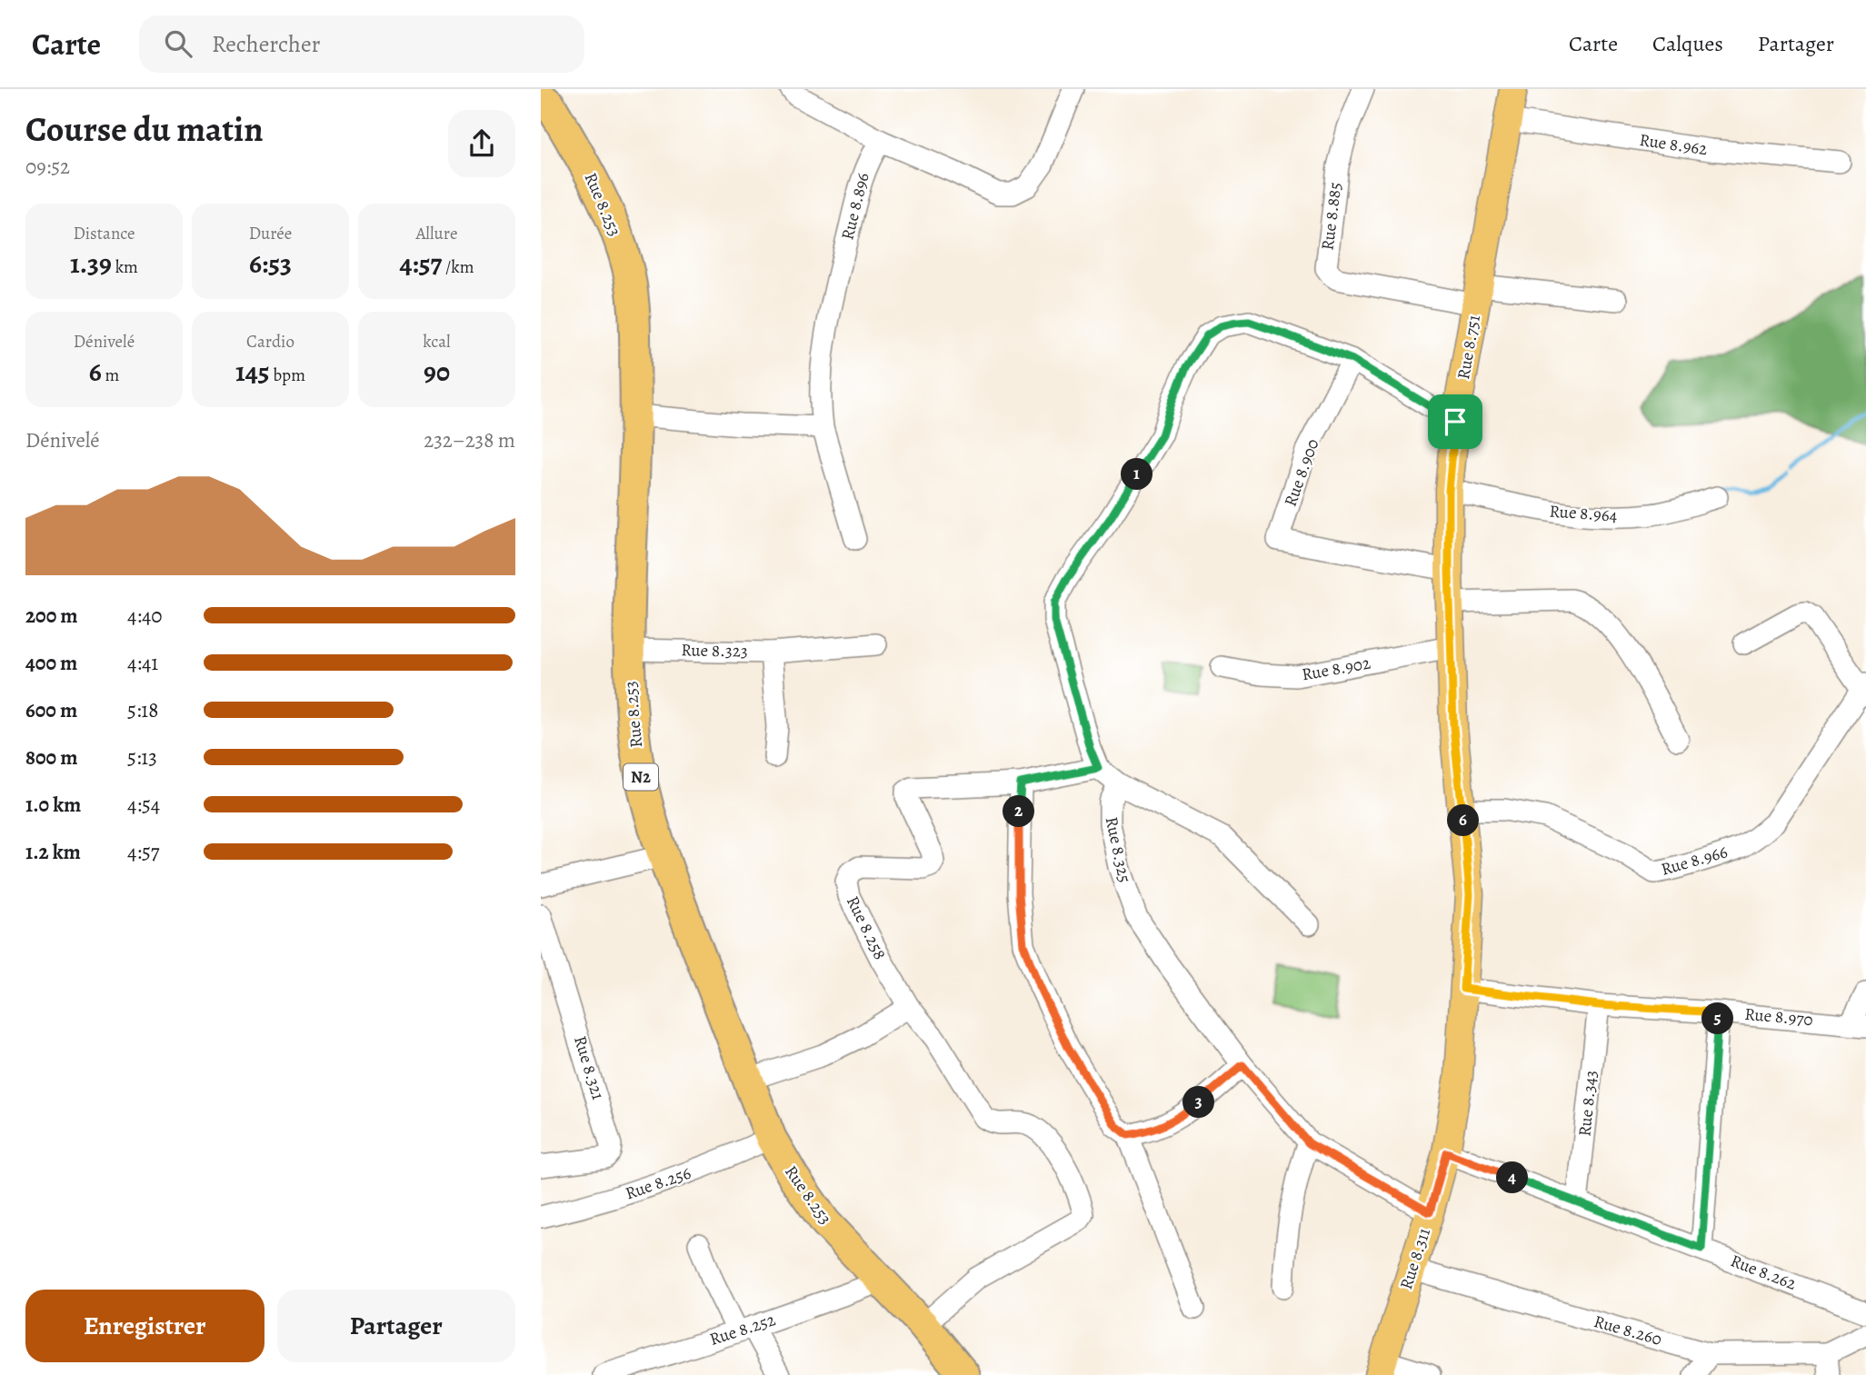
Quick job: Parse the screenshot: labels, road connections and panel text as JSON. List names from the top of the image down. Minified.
{"streets":{"highway":["Rue 8.253","N2"],"main road":["Rue 8.751","Rue 8.311"],"street":["Rue 8.962","Rue 8.896","Rue 8.885","Rue 8.900","Rue 8.964","Rue 8.323","Rue 8.902","Rue 8.325","Rue 8.966","Rue 8.258","Rue 8.970","Rue 8.321","Rue 8.343","Rue 8.256","Rue 8.262","Rue 8.252","Rue 8.260"]},"crossings":[["Rue 8.962","Rue 8.751"],["Rue 8.253","Rue 8.323"],["Rue 8.253","Rue 8.256"],["Rue 8.253","Rue 8.252"],["Rue 8.885","Rue 8.751"],["Rue 8.751","Rue 8.900"],["Rue 8.751","Rue 8.964"],["Rue 8.751","Rue 8.902"],["Rue 8.751","Rue 8.966"],["Rue 8.751","Rue 8.970"],["Rue 8.751","Rue 8.311"],["Rue 8.325","Rue 8.311"],["Rue 8.970","Rue 8.343"],["Rue 8.970","Rue 8.311"],["Rue 8.343","Rue 8.262"],["Rue 8.311","Rue 8.262"],["Rue 8.311","Rue 8.260"]],"page":{"header":"Carte","search":"Rechercher","nav":["Carte","Calques","Partager"],"heading":["Course du matin","09:52"],"stats":[["Distance","1.39 km"],["Durée","6:53"],["Allure","4:57 /km"],["Dénivelé","6 m"],["Cardio","145 bpm"],["kcal","90"]],"chart":["Dénivelé","232–238 m"],"pins":["1","2","6","5","3","4"],"list":[{"name":"200 m","note":"4:40"},{"name":"400 m","note":"4:41"},{"name":"600 m","note":"5:18"},{"name":"800 m","note":"5:13"},{"name":"1.0 km","note":"4:54"},{"name":"1.2 km","note":"4:57"}],"buttons":["Enregistrer","Partager"]}}
